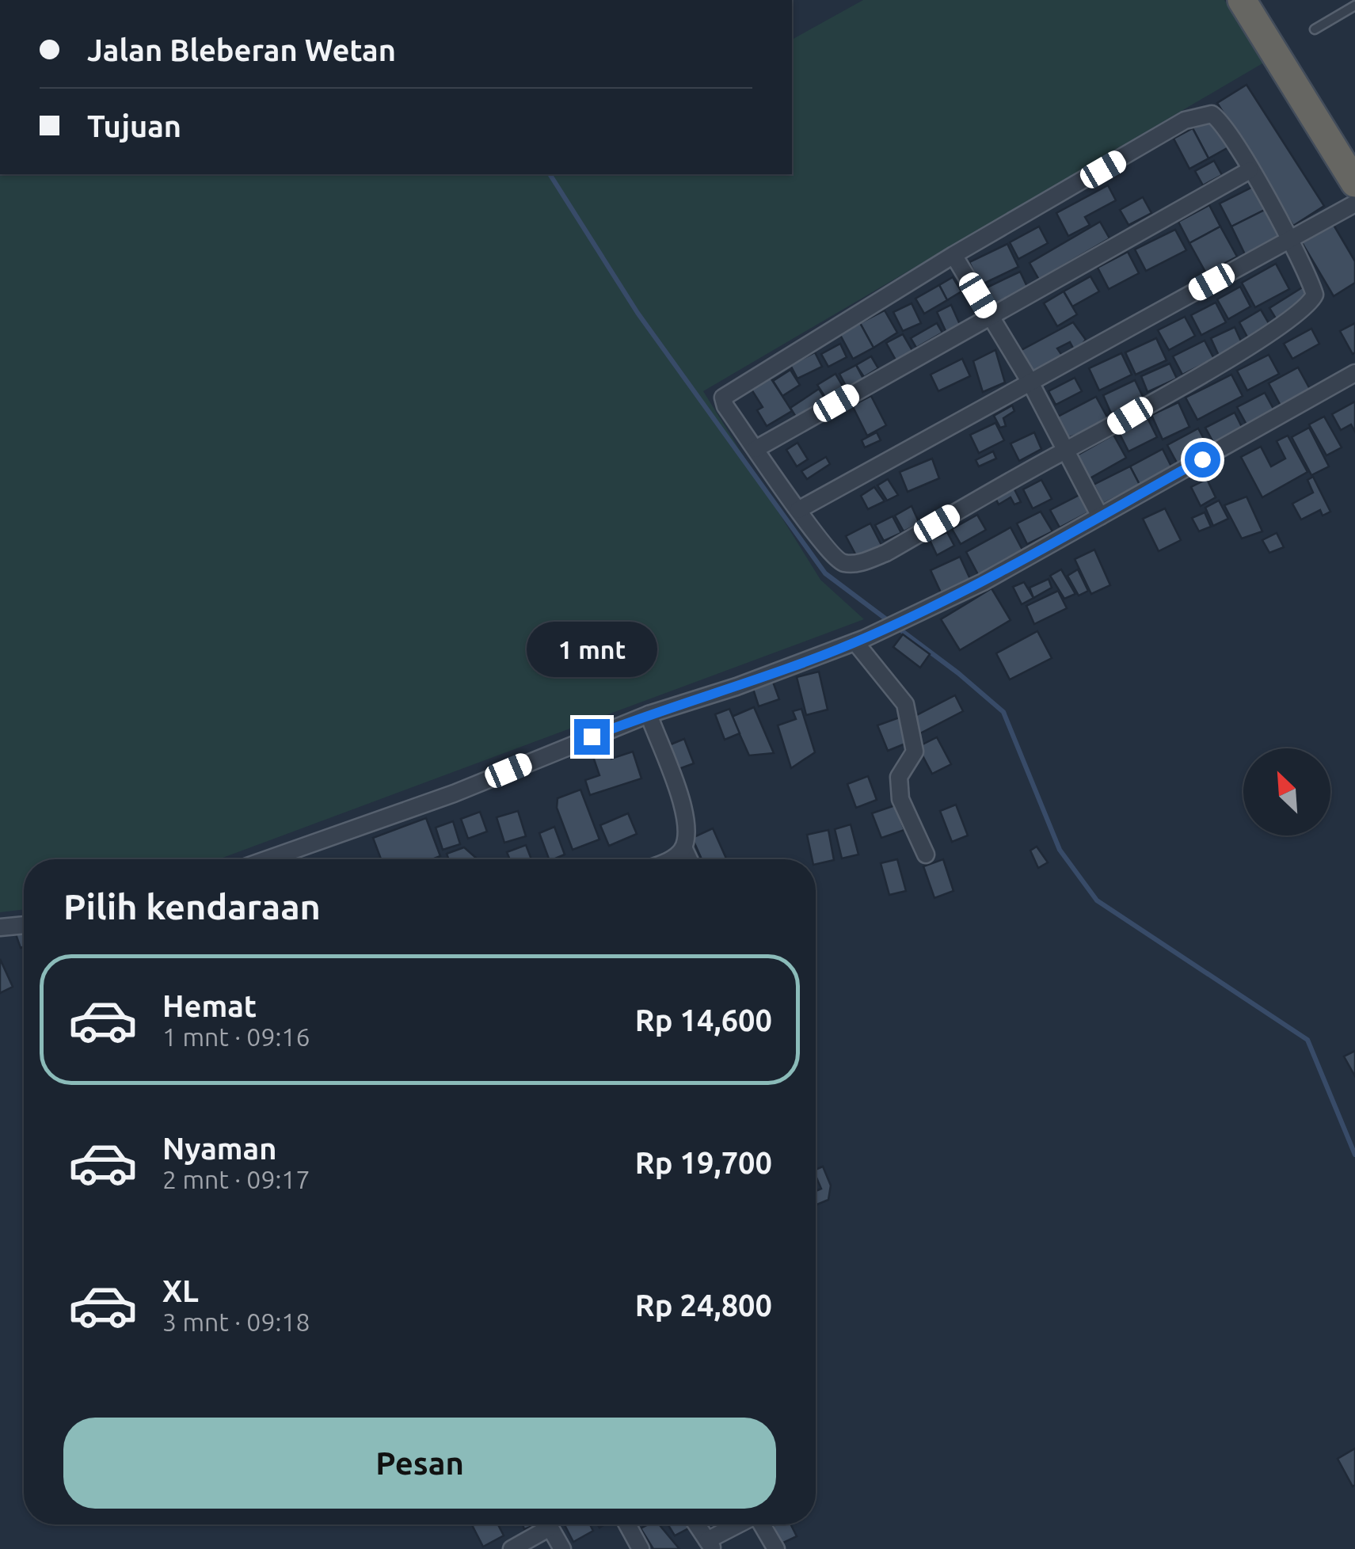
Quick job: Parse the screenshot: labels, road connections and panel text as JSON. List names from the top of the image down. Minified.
{"north":"top left","page":{"banner":["Jalan Bleberan Wetan","Tujuan"],"bubble":"1 mnt","heading":"Pilih kendaraan","list":[{"name":"Hemat","note":"1 mnt · 09:16","value":"Rp 14,600"},{"name":"Nyaman","note":"2 mnt · 09:17","value":"Rp 19,700"},{"name":"XL","note":"3 mnt · 09:18","value":"Rp 24,800"}],"buttons":"Pesan"}}
